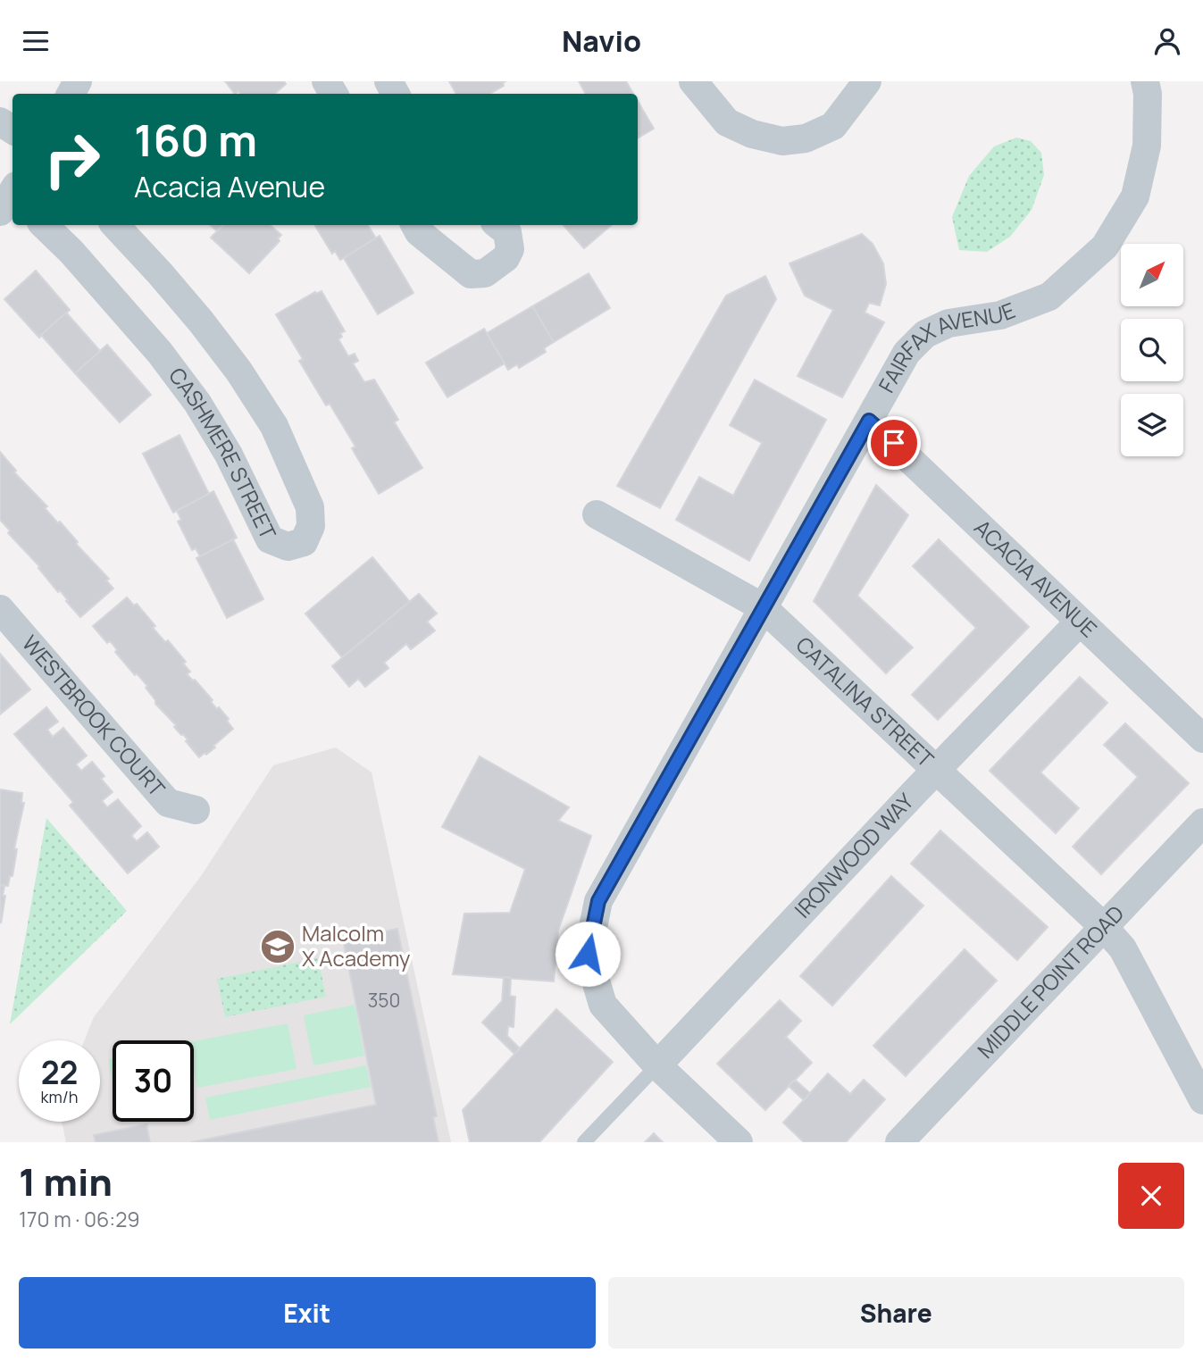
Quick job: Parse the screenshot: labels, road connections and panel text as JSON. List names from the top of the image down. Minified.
{"streets":{"street":["FAIRFAX AVENUE","CASHMERE STREET","ACACIA AVENUE","CATALINA STREET","WESTBROOK COURT","IRONWOOD WAY","MIDDLE POINT ROAD"]},"crossings":[["FAIRFAX AVENUE","ACACIA AVENUE"],["FAIRFAX AVENUE","CATALINA STREET"],["FAIRFAX AVENUE","IRONWOOD WAY"],["ACACIA AVENUE","IRONWOOD WAY"],["CATALINA STREET","IRONWOOD WAY"],["CATALINA STREET","MIDDLE POINT ROAD"]],"places":{"school or university":["Malcolm X Academy"]},"house_numbers":["350"],"north":"top right","page":{"header":"Navio","turn":["160 m","Acacia Avenue"],"speed":"22 km/h","limit":"30","heading":["1 min","170 m · 06:29"],"buttons":["Exit","Share"]}}
